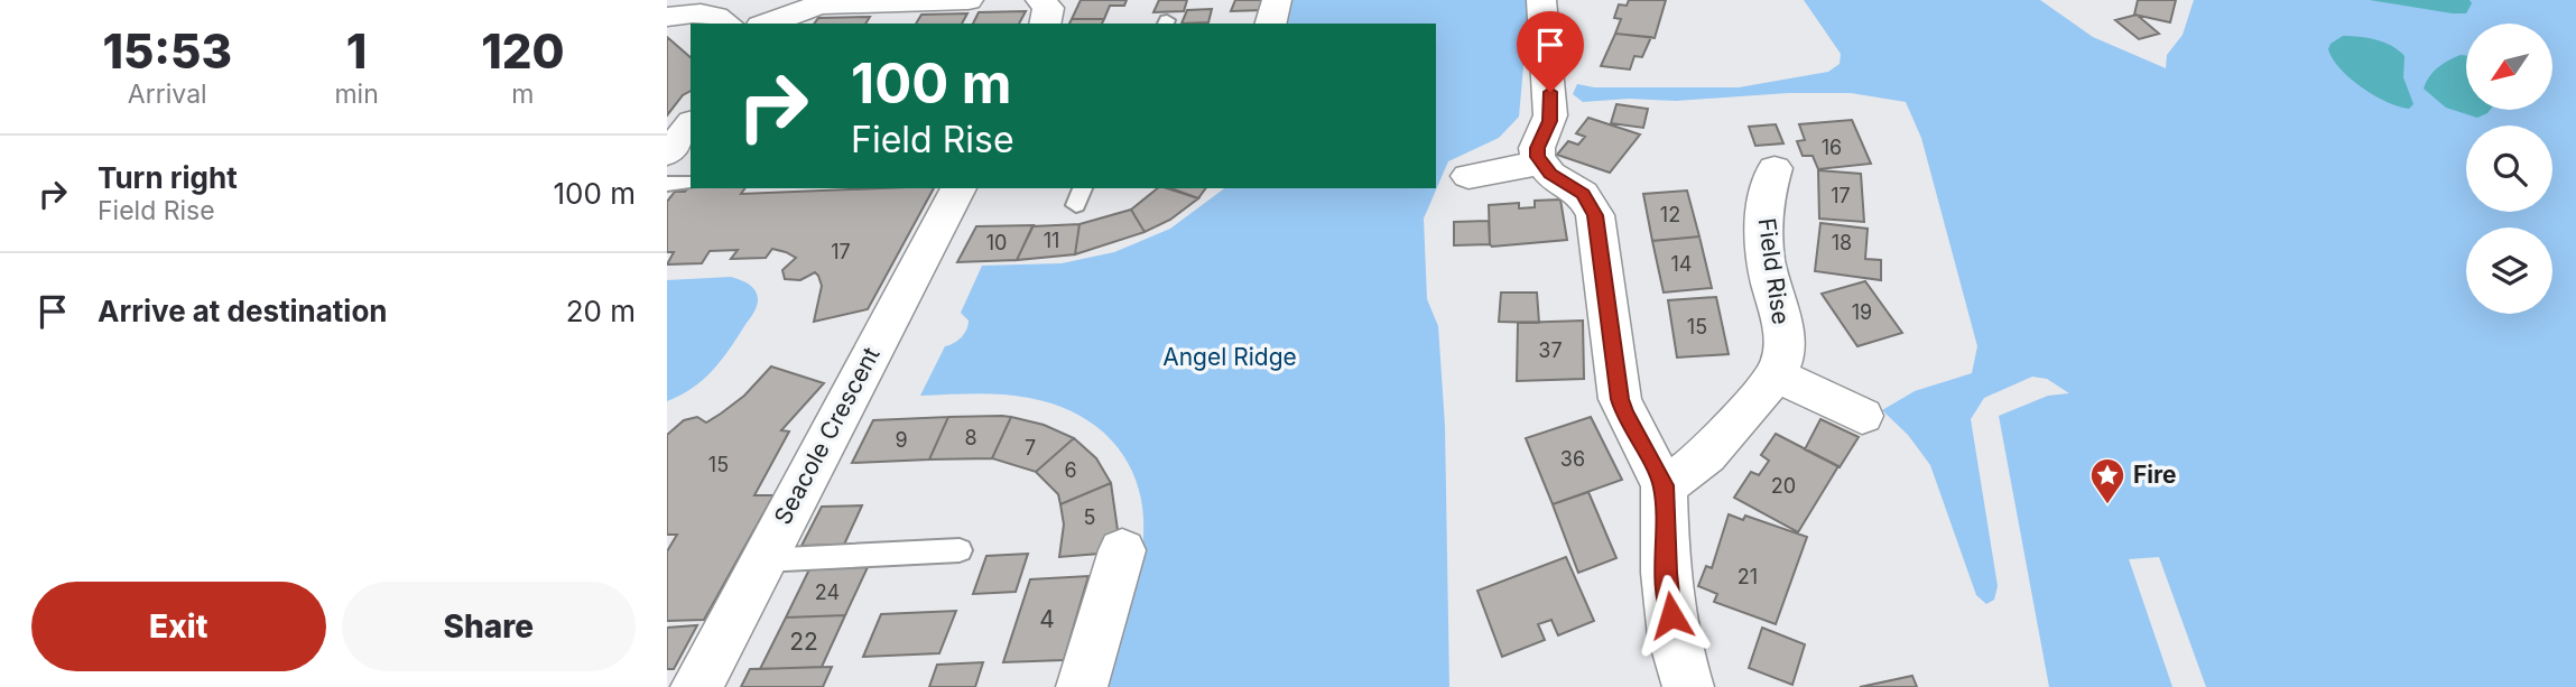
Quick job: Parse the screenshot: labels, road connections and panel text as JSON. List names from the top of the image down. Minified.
{"streets":{"street":["Field Rise","Seacole Crescent"]},"parks":["Angel Ridge"],"places":{"place":["Fire"]},"house_numbers":["16","17","12","11","10","18","17","14","19","15","37","8","9","7","36","15","6","20","5","21","24","4","22"],"north":"bottom left","page":{"eta":["15:53","Arrival","1","min","120","m"],"turn":["100 m","Field Rise"],"list":[{"name":"Turn right","note":"Field Rise","value":"100 m"},{"name":"Arrive at destination","value":"20 m"}],"buttons":["Exit","Share"]}}
